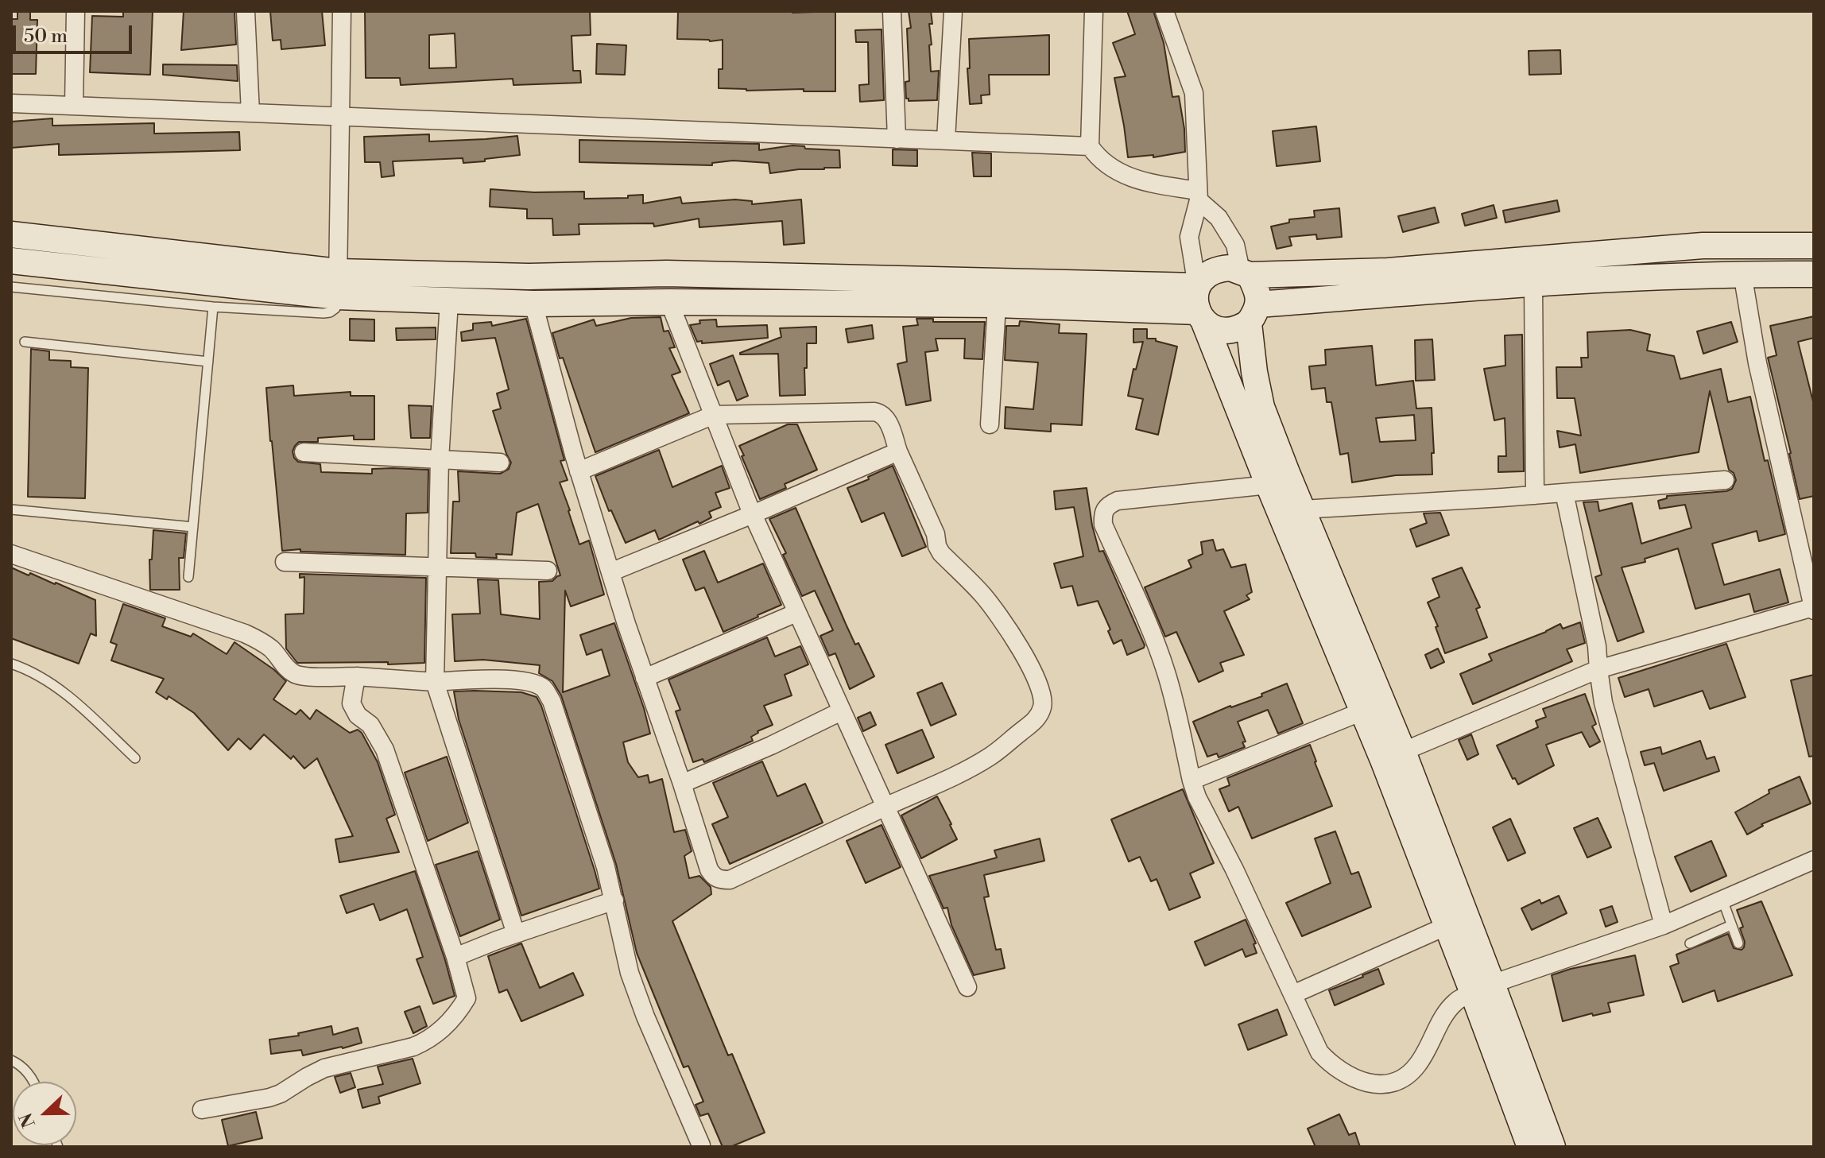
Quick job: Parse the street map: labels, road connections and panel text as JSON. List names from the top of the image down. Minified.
{"scale_bar":"50 m","north":"left"}
